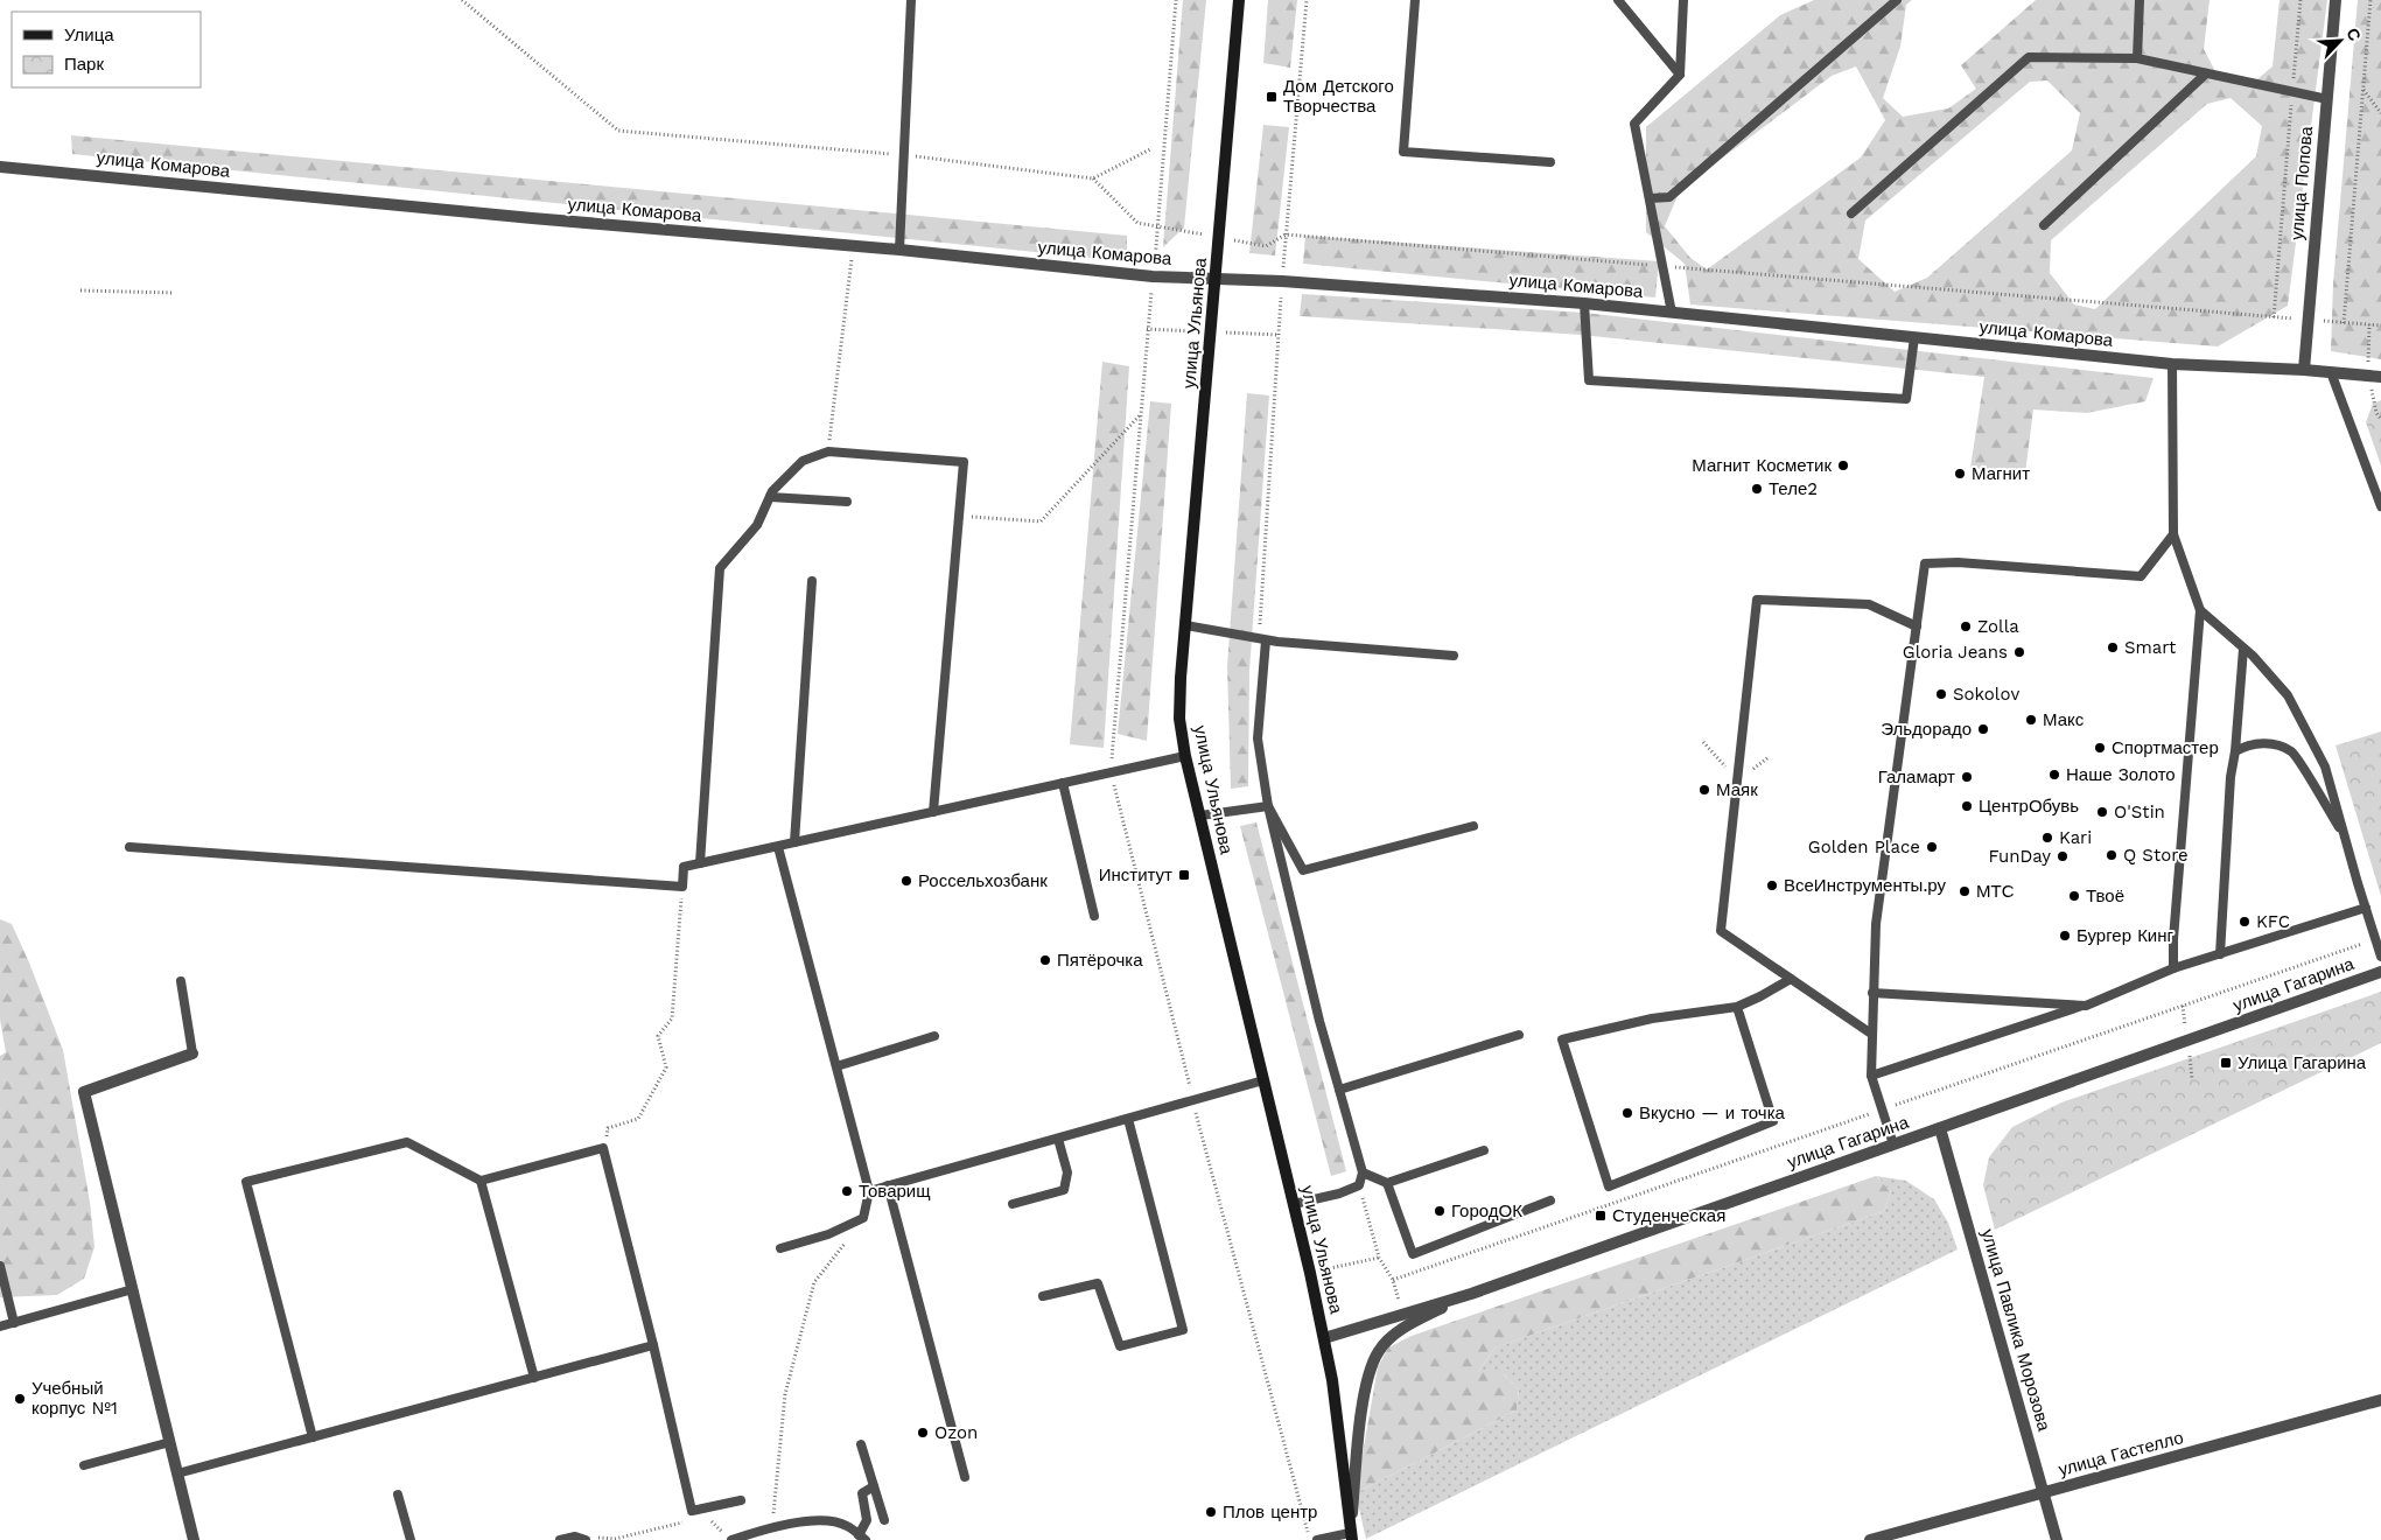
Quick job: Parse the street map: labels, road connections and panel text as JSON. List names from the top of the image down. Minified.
{"streets":{"main road":["улица Ульянова"],"street":["улица Комарова","улица Попова","улица Гагарина","улица Павлика Морозова","улица Гастелло"]},"crossings":[["улица Комарова","улица Попова"],["улица Комарова","улица Ульянова"],["улица Ульянова","улица Гагарина"],["улица Гагарина","улица Павлика Морозова"],["улица Павлика Морозова","улица Гастелло"]],"places":{"transit":["Дом Детского Творчества","Институт","Улица Гагарина","Студенческая"],"other":["Магнит Косметик","Магнит","Теле2","Zolla","Smart","Gloria Jeans","Sokolov","Макс","Эльдорадо","Спортмастер","Наше Золото","Галамарт","Маяк","ЦентрОбувь","O'Stin","Kari","Golden Place","Q Store","FunDay","Россельхозбанк","ВсеИнструменты.ру","МТС","Твоё","KFC","Бургер Кинг","Пятёрочка","Вкусно — и точка","Товарищ","ГородОК","Учебный корпус №1","Ozon","Плов центр"]},"legend":["Улица","Парк"],"north":"top right"}
